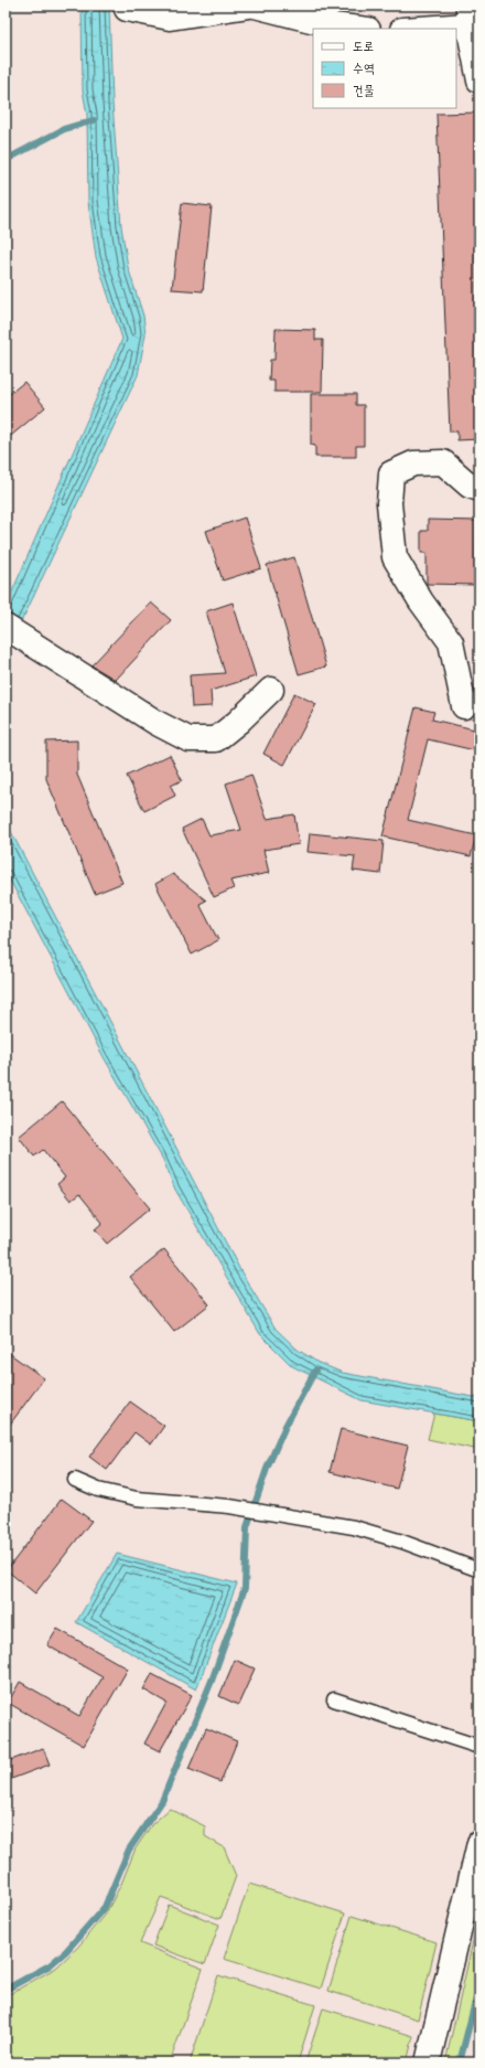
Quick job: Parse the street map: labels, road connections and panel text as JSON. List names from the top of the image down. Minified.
{"legend":["도로","수역","건물"]}
